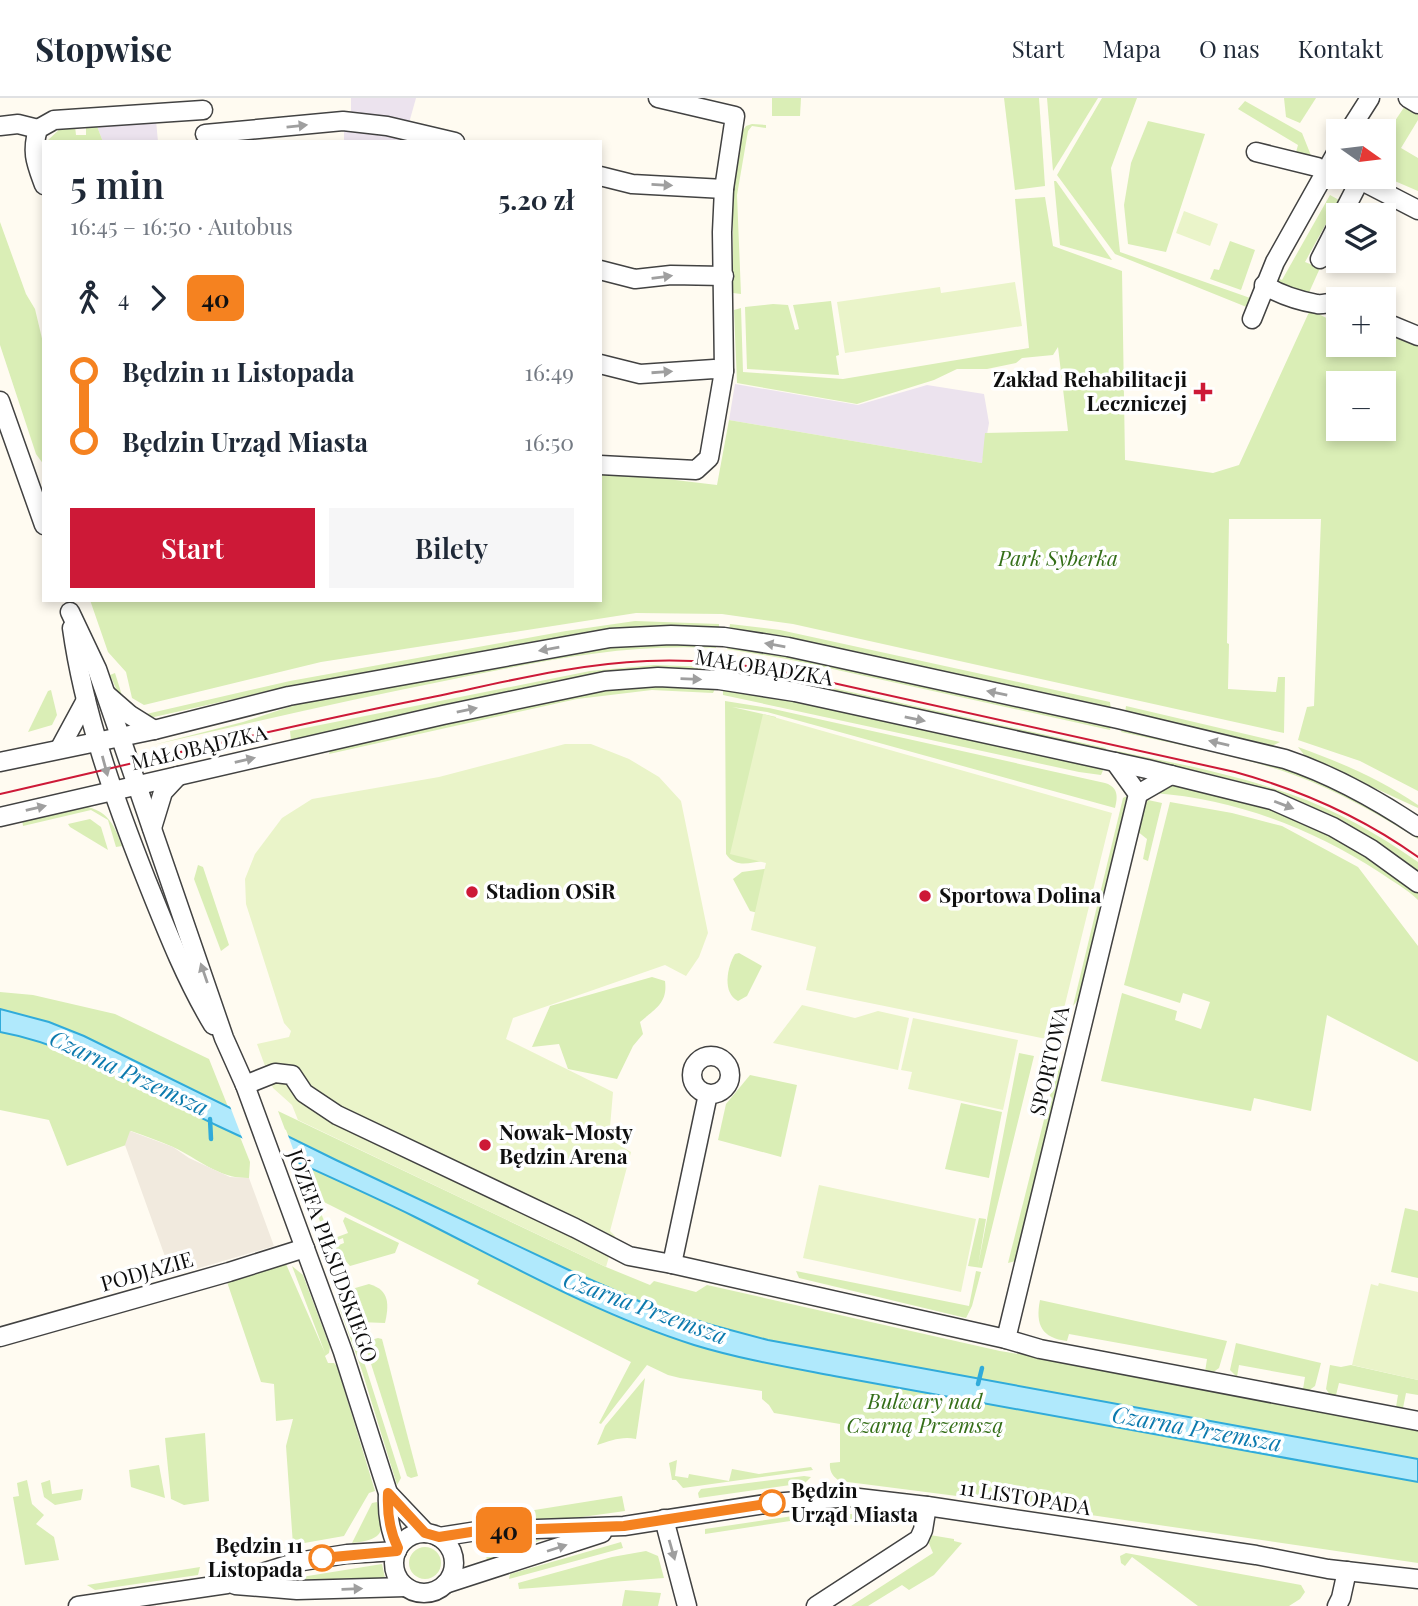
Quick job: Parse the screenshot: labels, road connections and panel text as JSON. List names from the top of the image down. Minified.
{"streets":{"street":["MAŁOBĄDZKA","SPORTOWA","JÓZEFA PIŁSUDSKIEGO","PODJAZIE","11 LISTOPADA"]},"crossings":[["MAŁOBĄDZKA","JÓZEFA PIŁSUDSKIEGO"],["JÓZEFA PIŁSUDSKIEGO","PODJAZIE"]],"water":["Czarna Przemsza"],"parks":["Park Syberka","Bulwary nad Czarną Przemszą"],"places":{"health":["Zakład Rehabilitacji Leczniczej"],"other":["Stadion OSiR","Sportowa Dolina","Nowak-Mosty Będzin Arena","Będzin Urząd Miasta","Będzin 11 Listopada"]},"lines":["bus line 40"],"north":"right","page":{"header":"Stopwise","nav":["Start","Mapa","O nas","Kontakt"],"on_map":"40","map_buttons":["+","−"],"heading":["5 min","16:45 – 16:50 · Autobus","5.20 zł"],"legs":["4","40"],"list":[{"name":"Będzin 11 Listopada","value":"16:49"},{"name":"Będzin Urząd Miasta","value":"16:50"}],"buttons":["Start","Bilety"]}}
